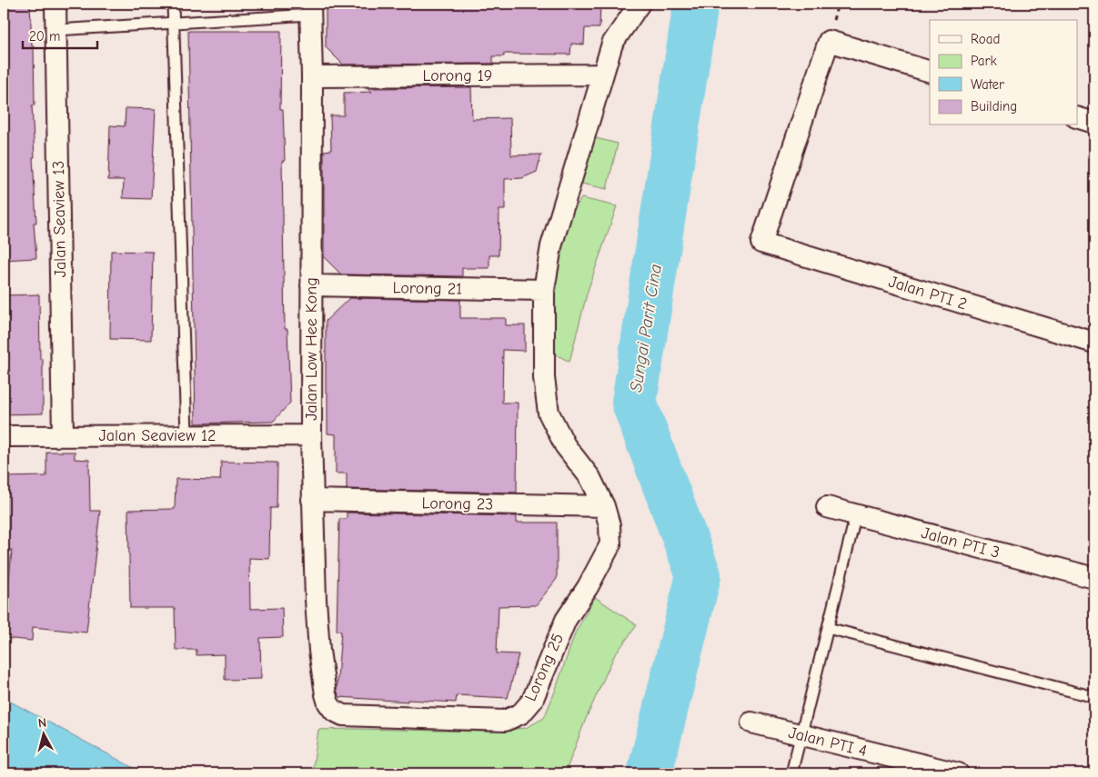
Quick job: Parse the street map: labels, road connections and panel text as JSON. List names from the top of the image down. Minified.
{"streets":{"street":["Lorong 19","Jalan Seaview 13","Lorong 21","Jalan PTI 2","Jalan Low Hee Kong","Jalan Seaview 12","Lorong 23","Jalan PTI 3","Lorong 25","Jalan PTI 4"]},"crossings":[["Lorong 19","Jalan Low Hee Kong"],["Lorong 19","Lorong 25"],["Jalan Seaview 13","Jalan Seaview 12"],["Lorong 21","Jalan Low Hee Kong"],["Lorong 21","Lorong 25"],["Jalan Low Hee Kong","Jalan Seaview 12"],["Jalan Low Hee Kong","Lorong 23"],["Jalan Low Hee Kong","Lorong 25"],["Lorong 23","Lorong 25"]],"water":["Sungai Parit Cina"],"legend":["Road","Park","Water","Building"],"scale_bar":"20 m","north":"top"}
